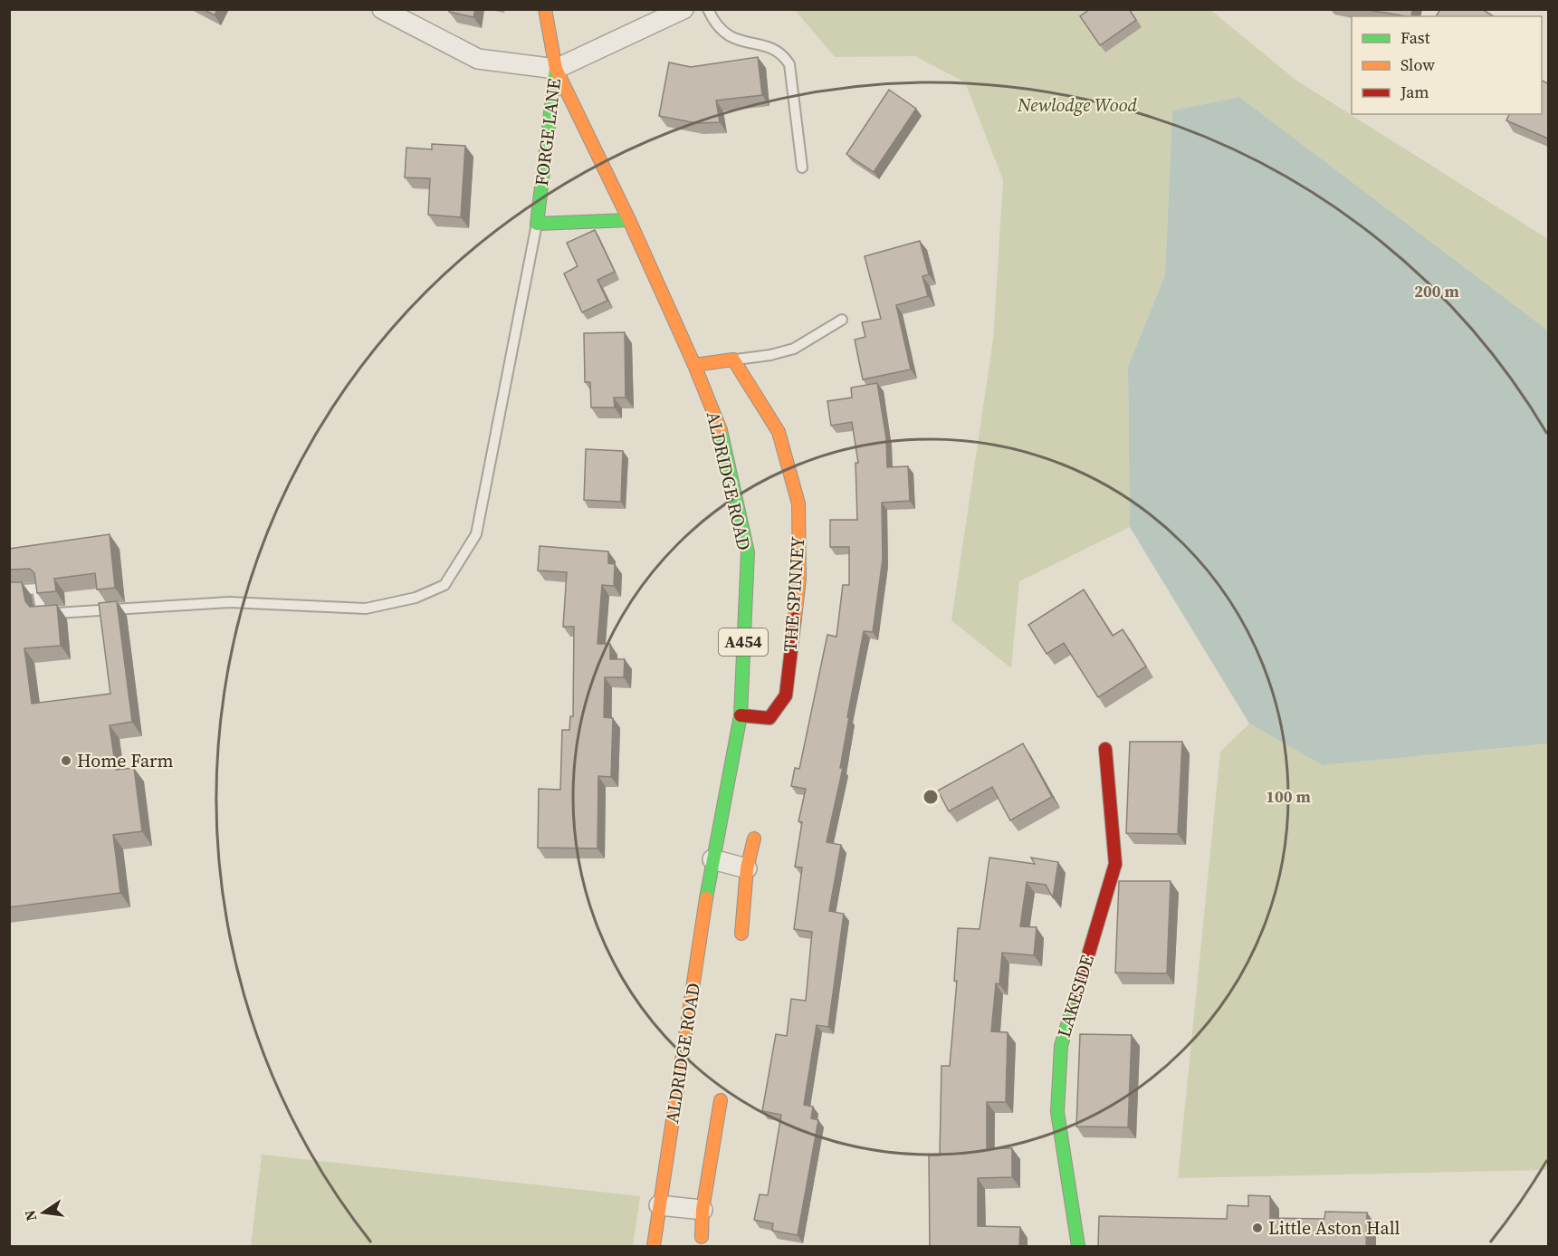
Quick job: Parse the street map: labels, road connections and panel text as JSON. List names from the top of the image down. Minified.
{"streets":{"street":["FORGE LANE","ALDRIDGE ROAD","THE SPINNEY","A454","LAKESIDE"]},"crossings":[["FORGE LANE","ALDRIDGE ROAD"],["FORGE LANE","A454"],["ALDRIDGE ROAD","THE SPINNEY"],["ALDRIDGE ROAD","A454"]],"parks":["Newlodge Wood"],"places":["Home Farm","Little Aston Hall"],"legend":["Fast","Slow","Jam"],"north":"left","rings":["200 m","100 m"]}
